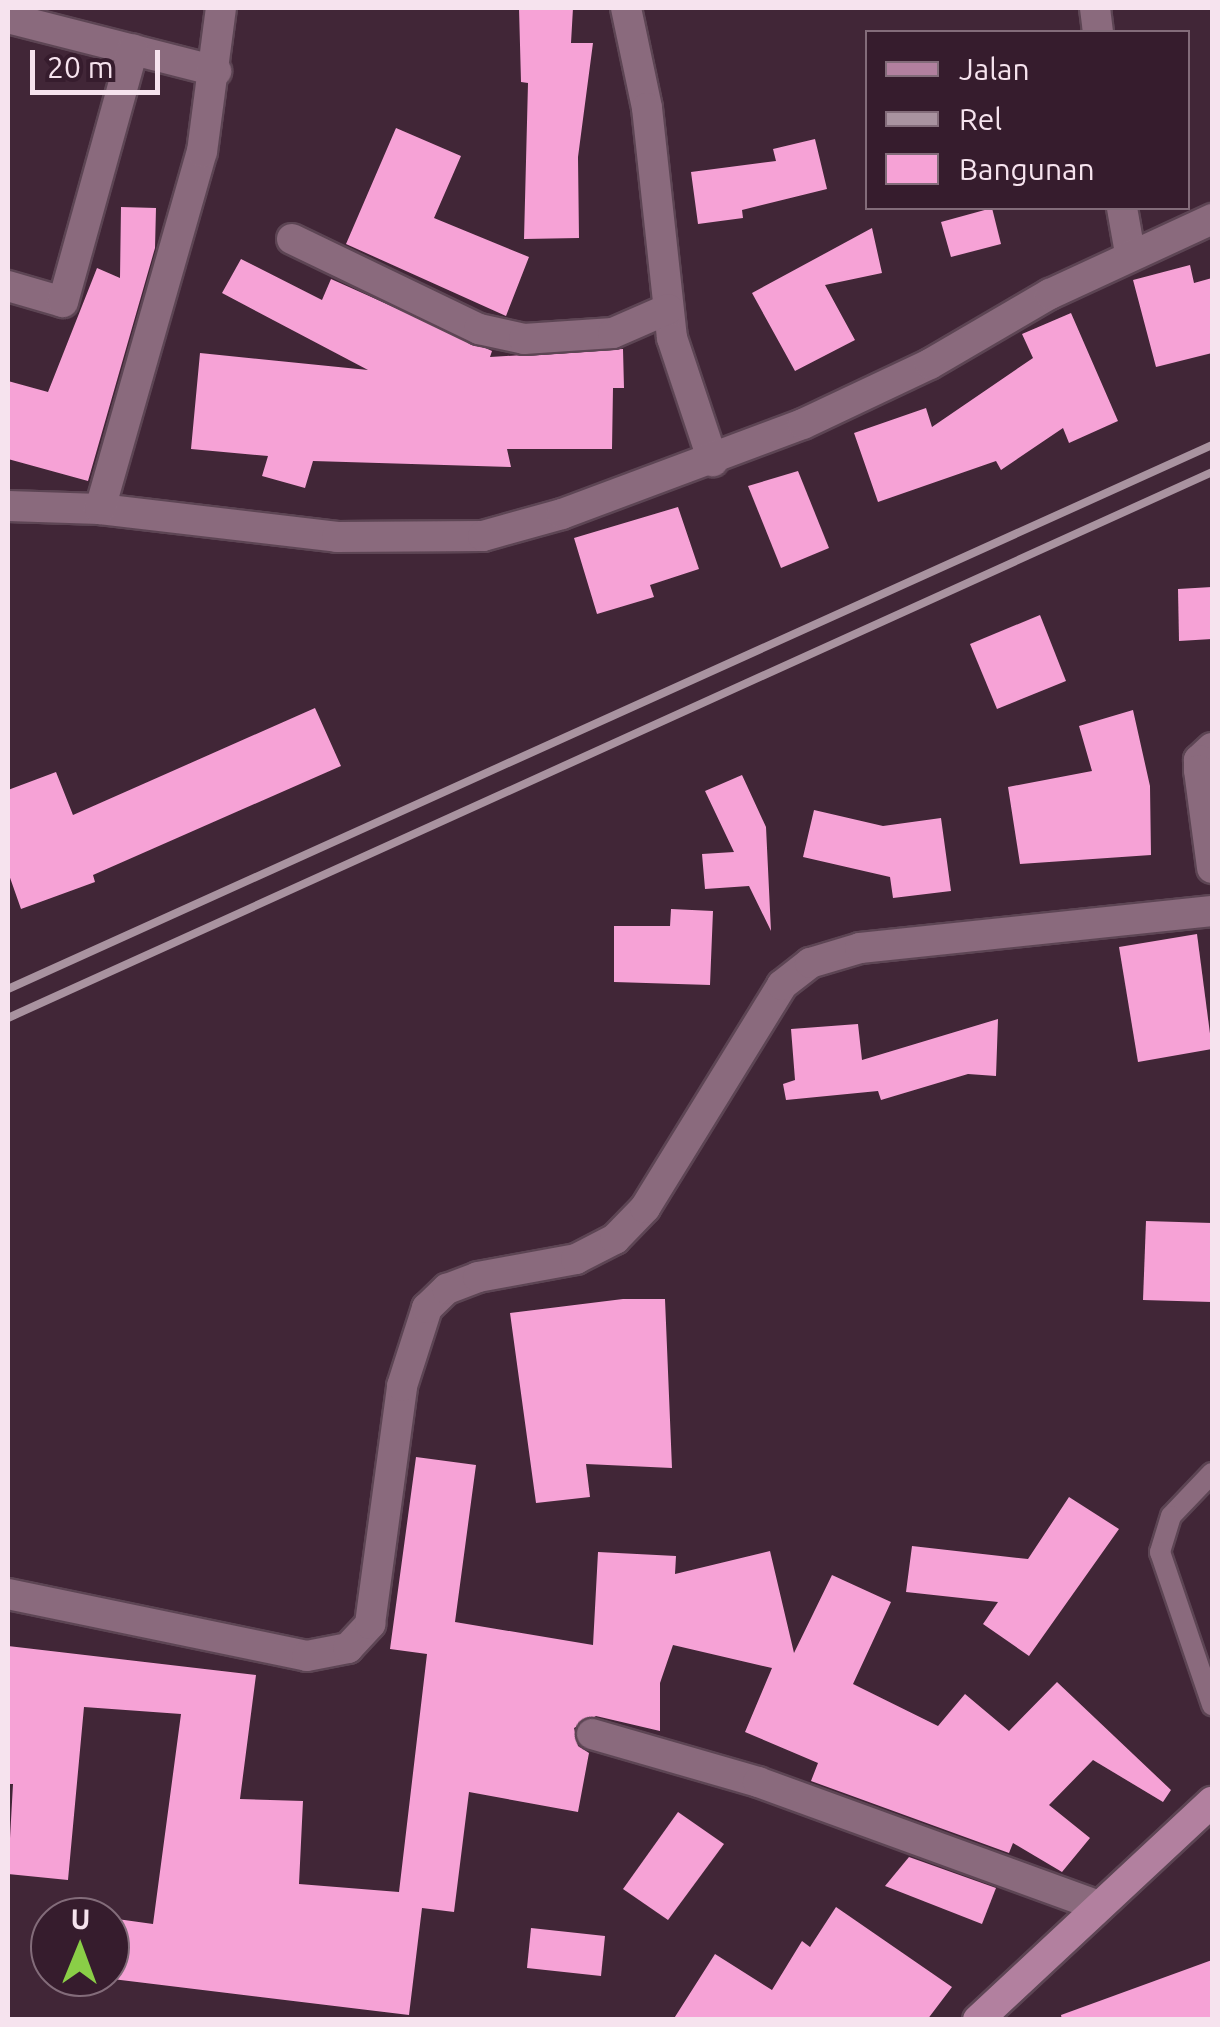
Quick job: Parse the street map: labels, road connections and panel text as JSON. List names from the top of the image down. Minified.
{"legend":["Jalan","Rel","Bangunan"],"scale_bar":"20 m","north":"top"}
